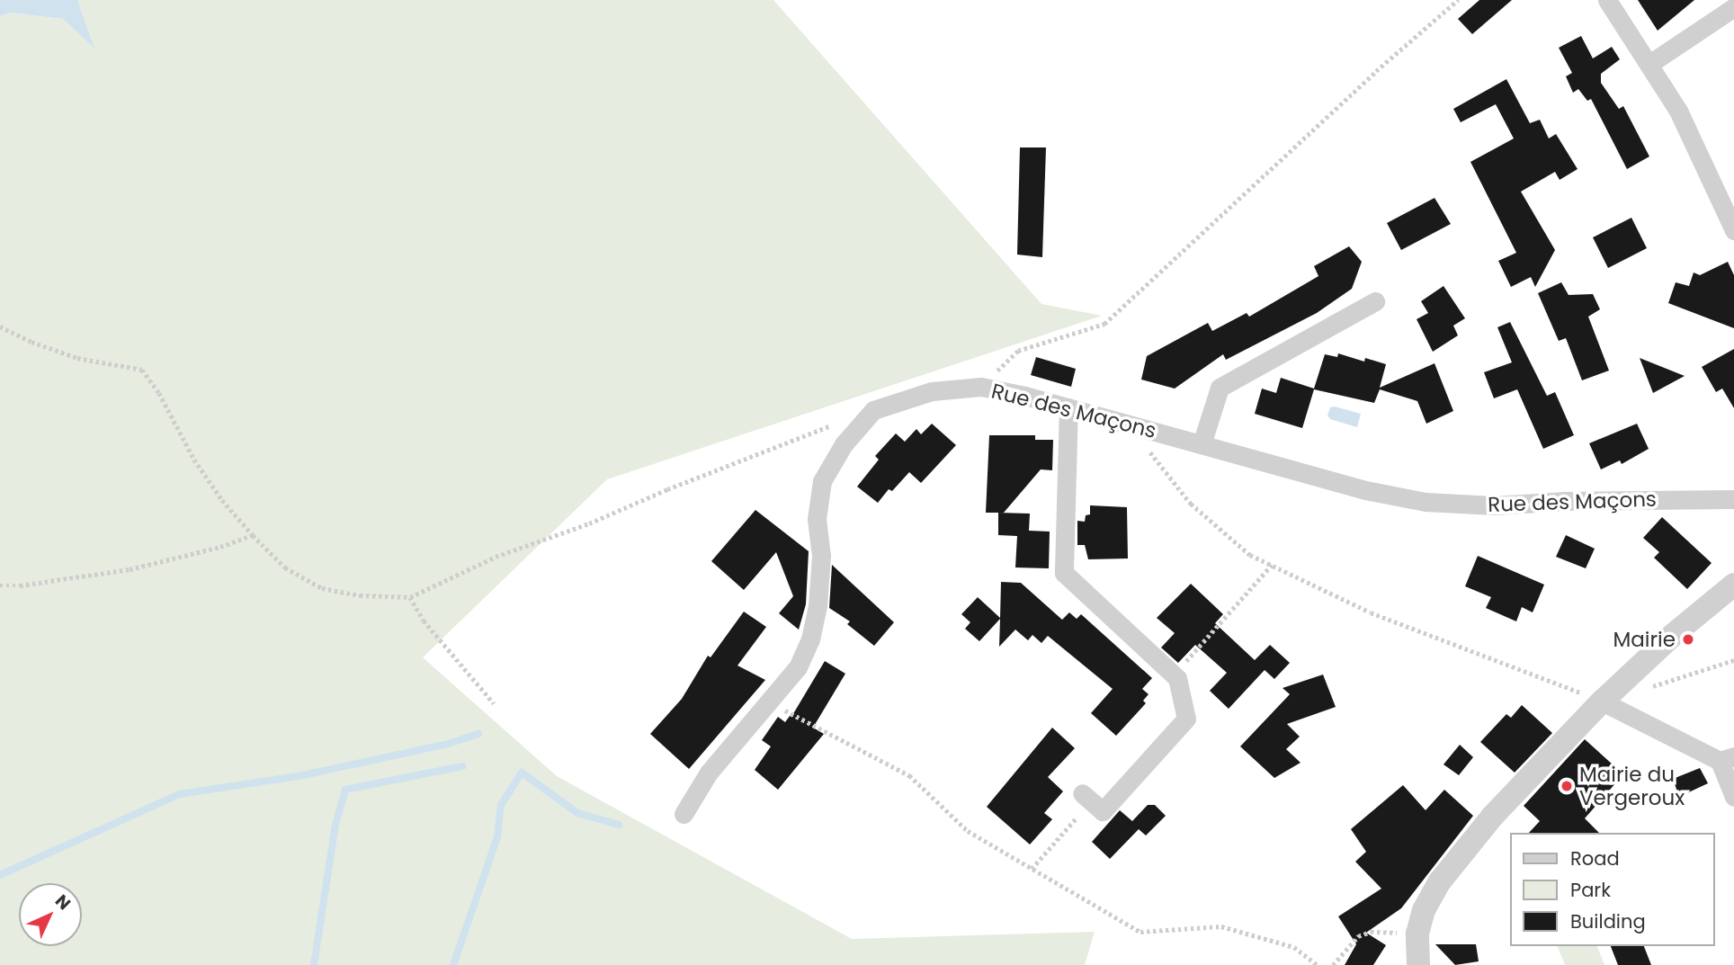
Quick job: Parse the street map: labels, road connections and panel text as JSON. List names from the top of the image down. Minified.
{"streets":{"street":["Rue des Maçons"]},"places":["Mairie","Mairie du Vergeroux"],"legend":["Road","Park","Building"],"north":"top right"}
